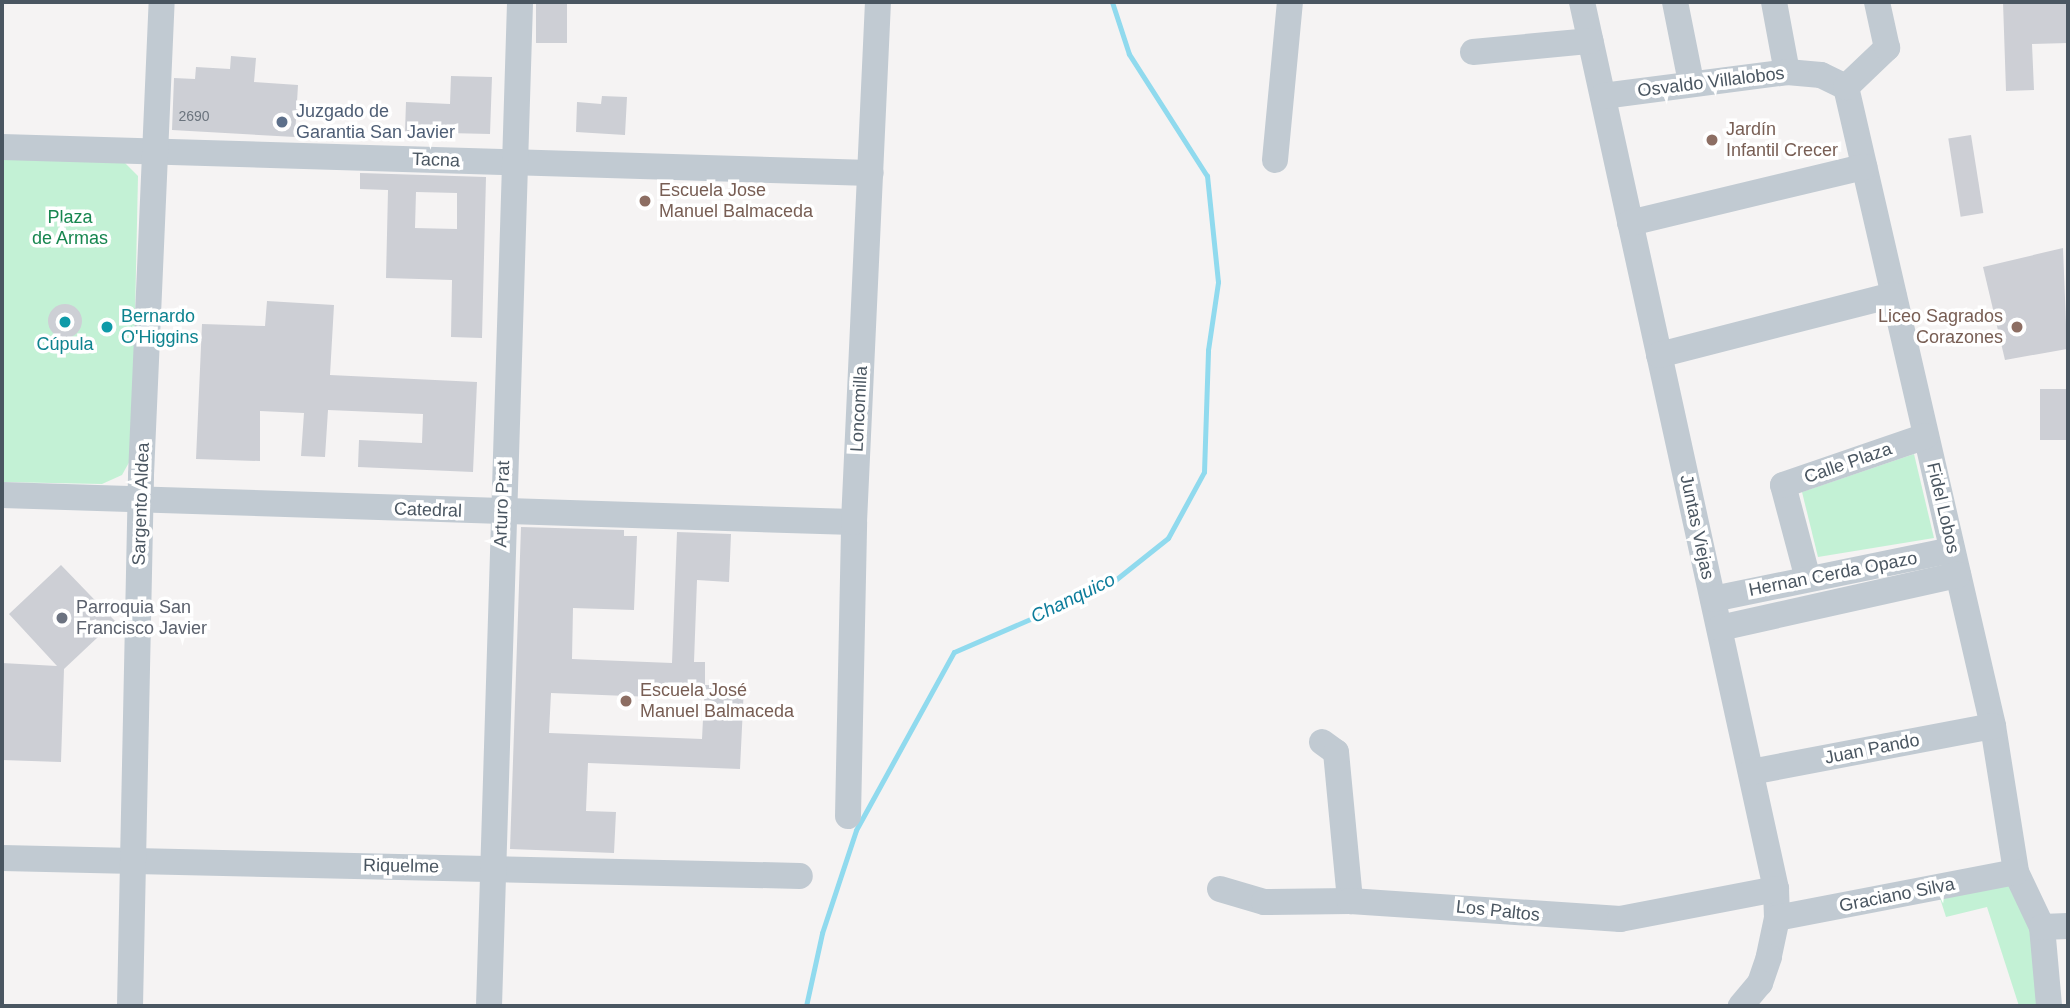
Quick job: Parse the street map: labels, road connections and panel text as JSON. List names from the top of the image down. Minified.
{"streets":{"street":["Osvaldo Villalobos","Tacna","Loncomilla","Calle Plaza","Sargento Aldea","Arturo Prat","Fidel Lobos","Catedral","Juntas Viejas","Hernan Cerda Opazo","Juan Pando","Riquelme","Graciano Silva","Los Paltos"]},"crossings":[["Osvaldo Villalobos","Fidel Lobos"],["Osvaldo Villalobos","Juntas Viejas"],["Tacna","Loncomilla"],["Tacna","Sargento Aldea"],["Tacna","Arturo Prat"],["Loncomilla","Catedral"],["Calle Plaza","Fidel Lobos"],["Calle Plaza","Hernan Cerda Opazo"],["Sargento Aldea","Catedral"],["Sargento Aldea","Riquelme"],["Arturo Prat","Catedral"],["Arturo Prat","Riquelme"],["Fidel Lobos","Hernan Cerda Opazo"],["Fidel Lobos","Juan Pando"],["Fidel Lobos","Graciano Silva"],["Juntas Viejas","Hernan Cerda Opazo"],["Juntas Viejas","Juan Pando"],["Juntas Viejas","Graciano Silva"],["Juntas Viejas","Los Paltos"]],"water":["Chanquico"],"parks":["Plaza de Armas"],"places":["Juzgado de Garantia San Javier","Jardín Infantil Crecer","Escuela Jose Manuel Balmaceda","Cúpula","Bernardo O'Higgins","Liceo Sagrados Corazones","Parroquia San Francisco Javier","Escuela José Manuel Balmaceda"],"house_numbers":["2690"]}
